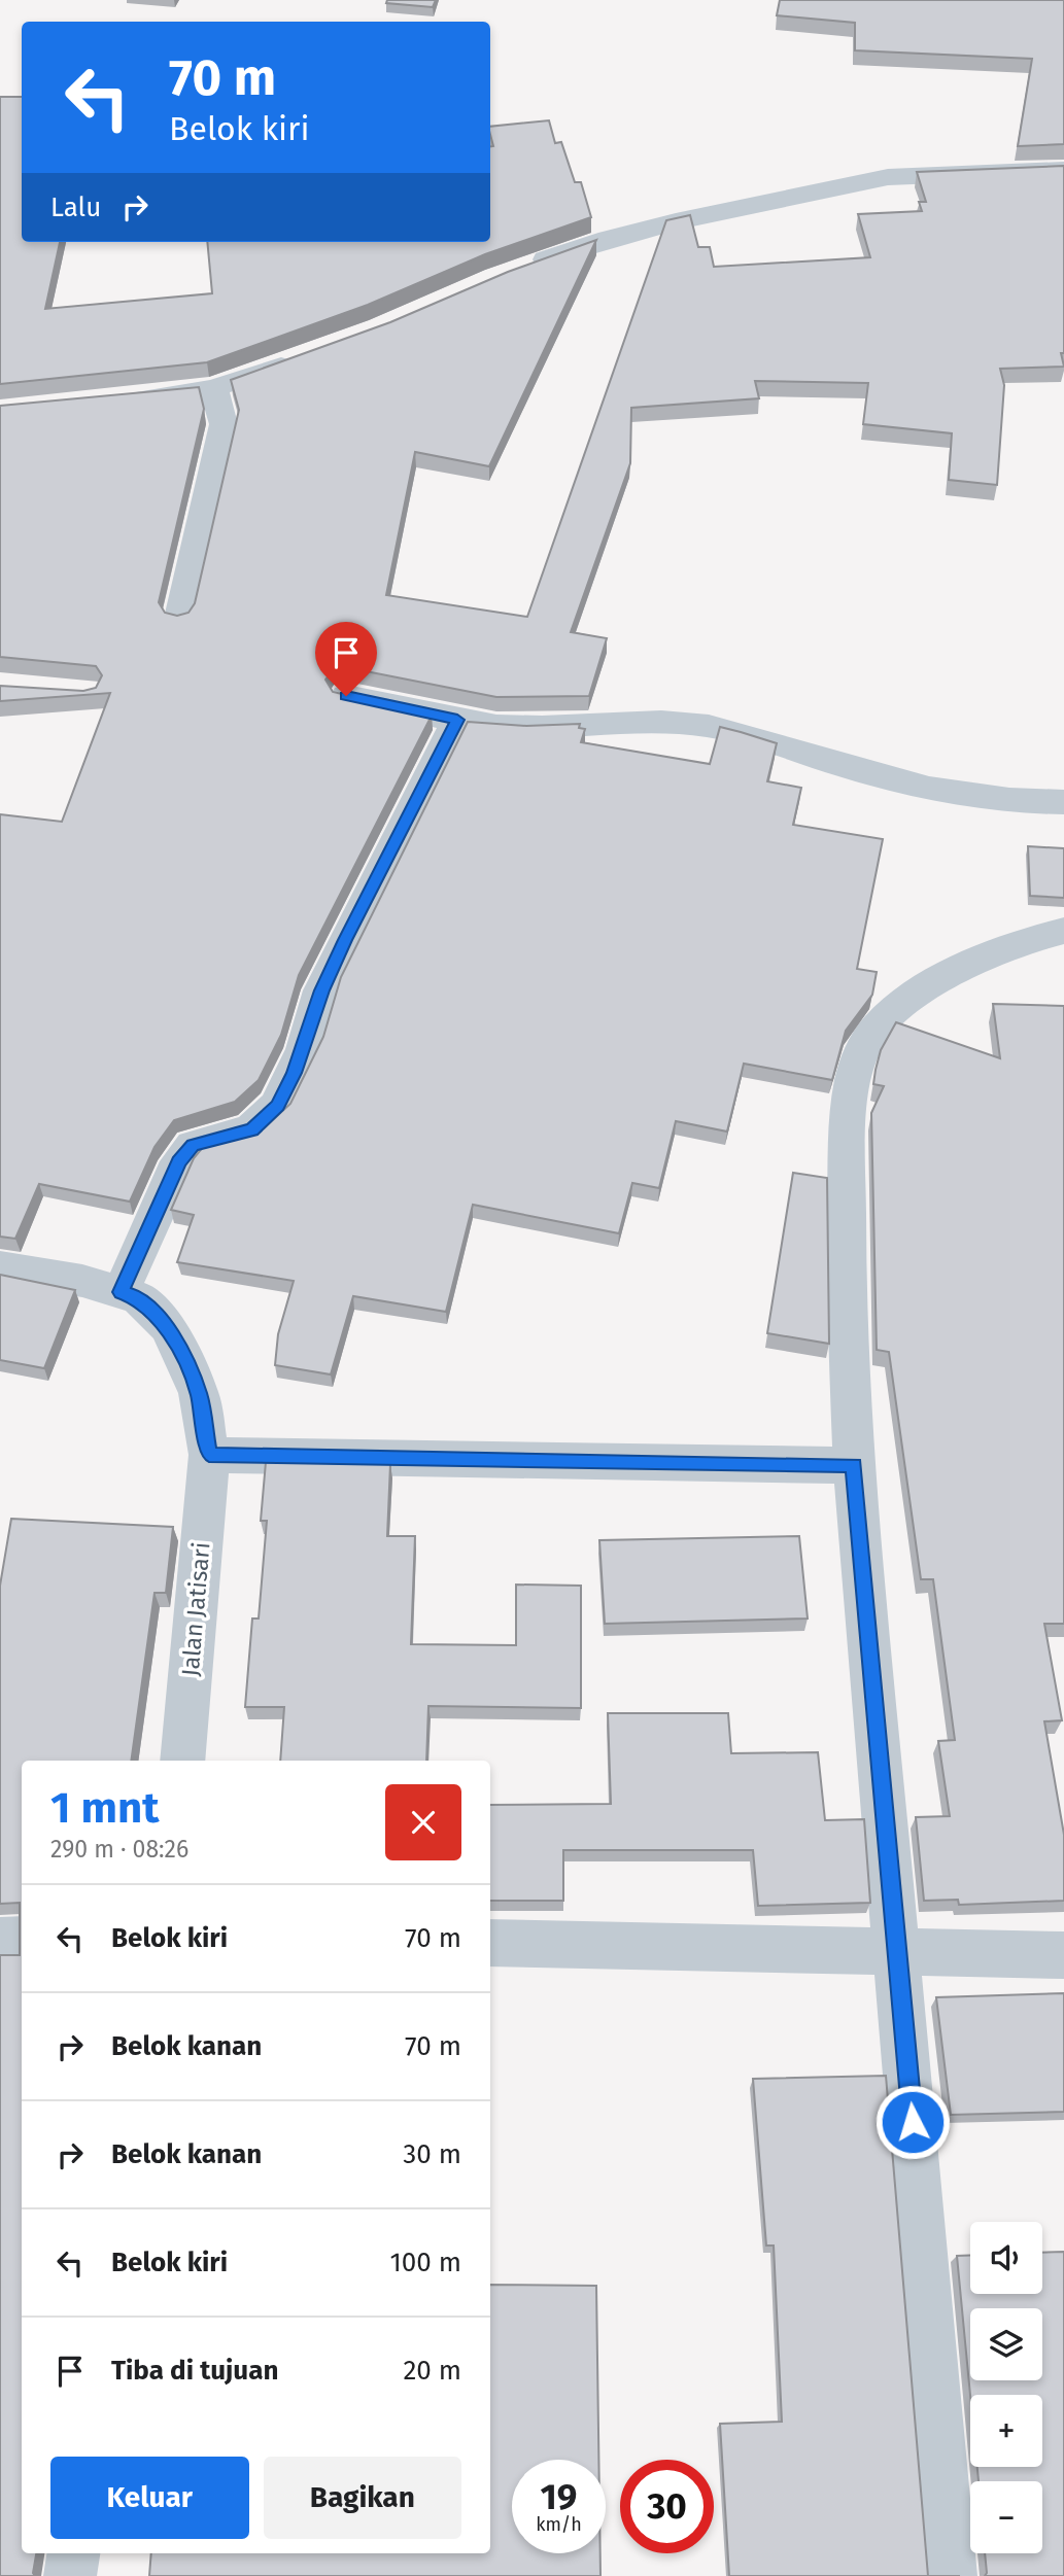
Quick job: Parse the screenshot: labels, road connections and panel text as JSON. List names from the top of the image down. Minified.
{"streets":{"street":["Jalan Jatisari"]},"page":{"turn":["70 m","Belok kiri"],"then":"Lalu","heading":["1 mnt","290 m · 08:26"],"list":[{"name":"Belok kiri","value":"70 m"},{"name":"Belok kanan","value":"70 m"},{"name":"Belok kanan","value":"30 m"},{"name":"Belok kiri","value":"100 m"},{"name":"Tiba di tujuan","value":"20 m"}],"map_buttons":["+","−"],"buttons":["Keluar","Bagikan"],"speed":"19 km/h","limit":"30"}}
